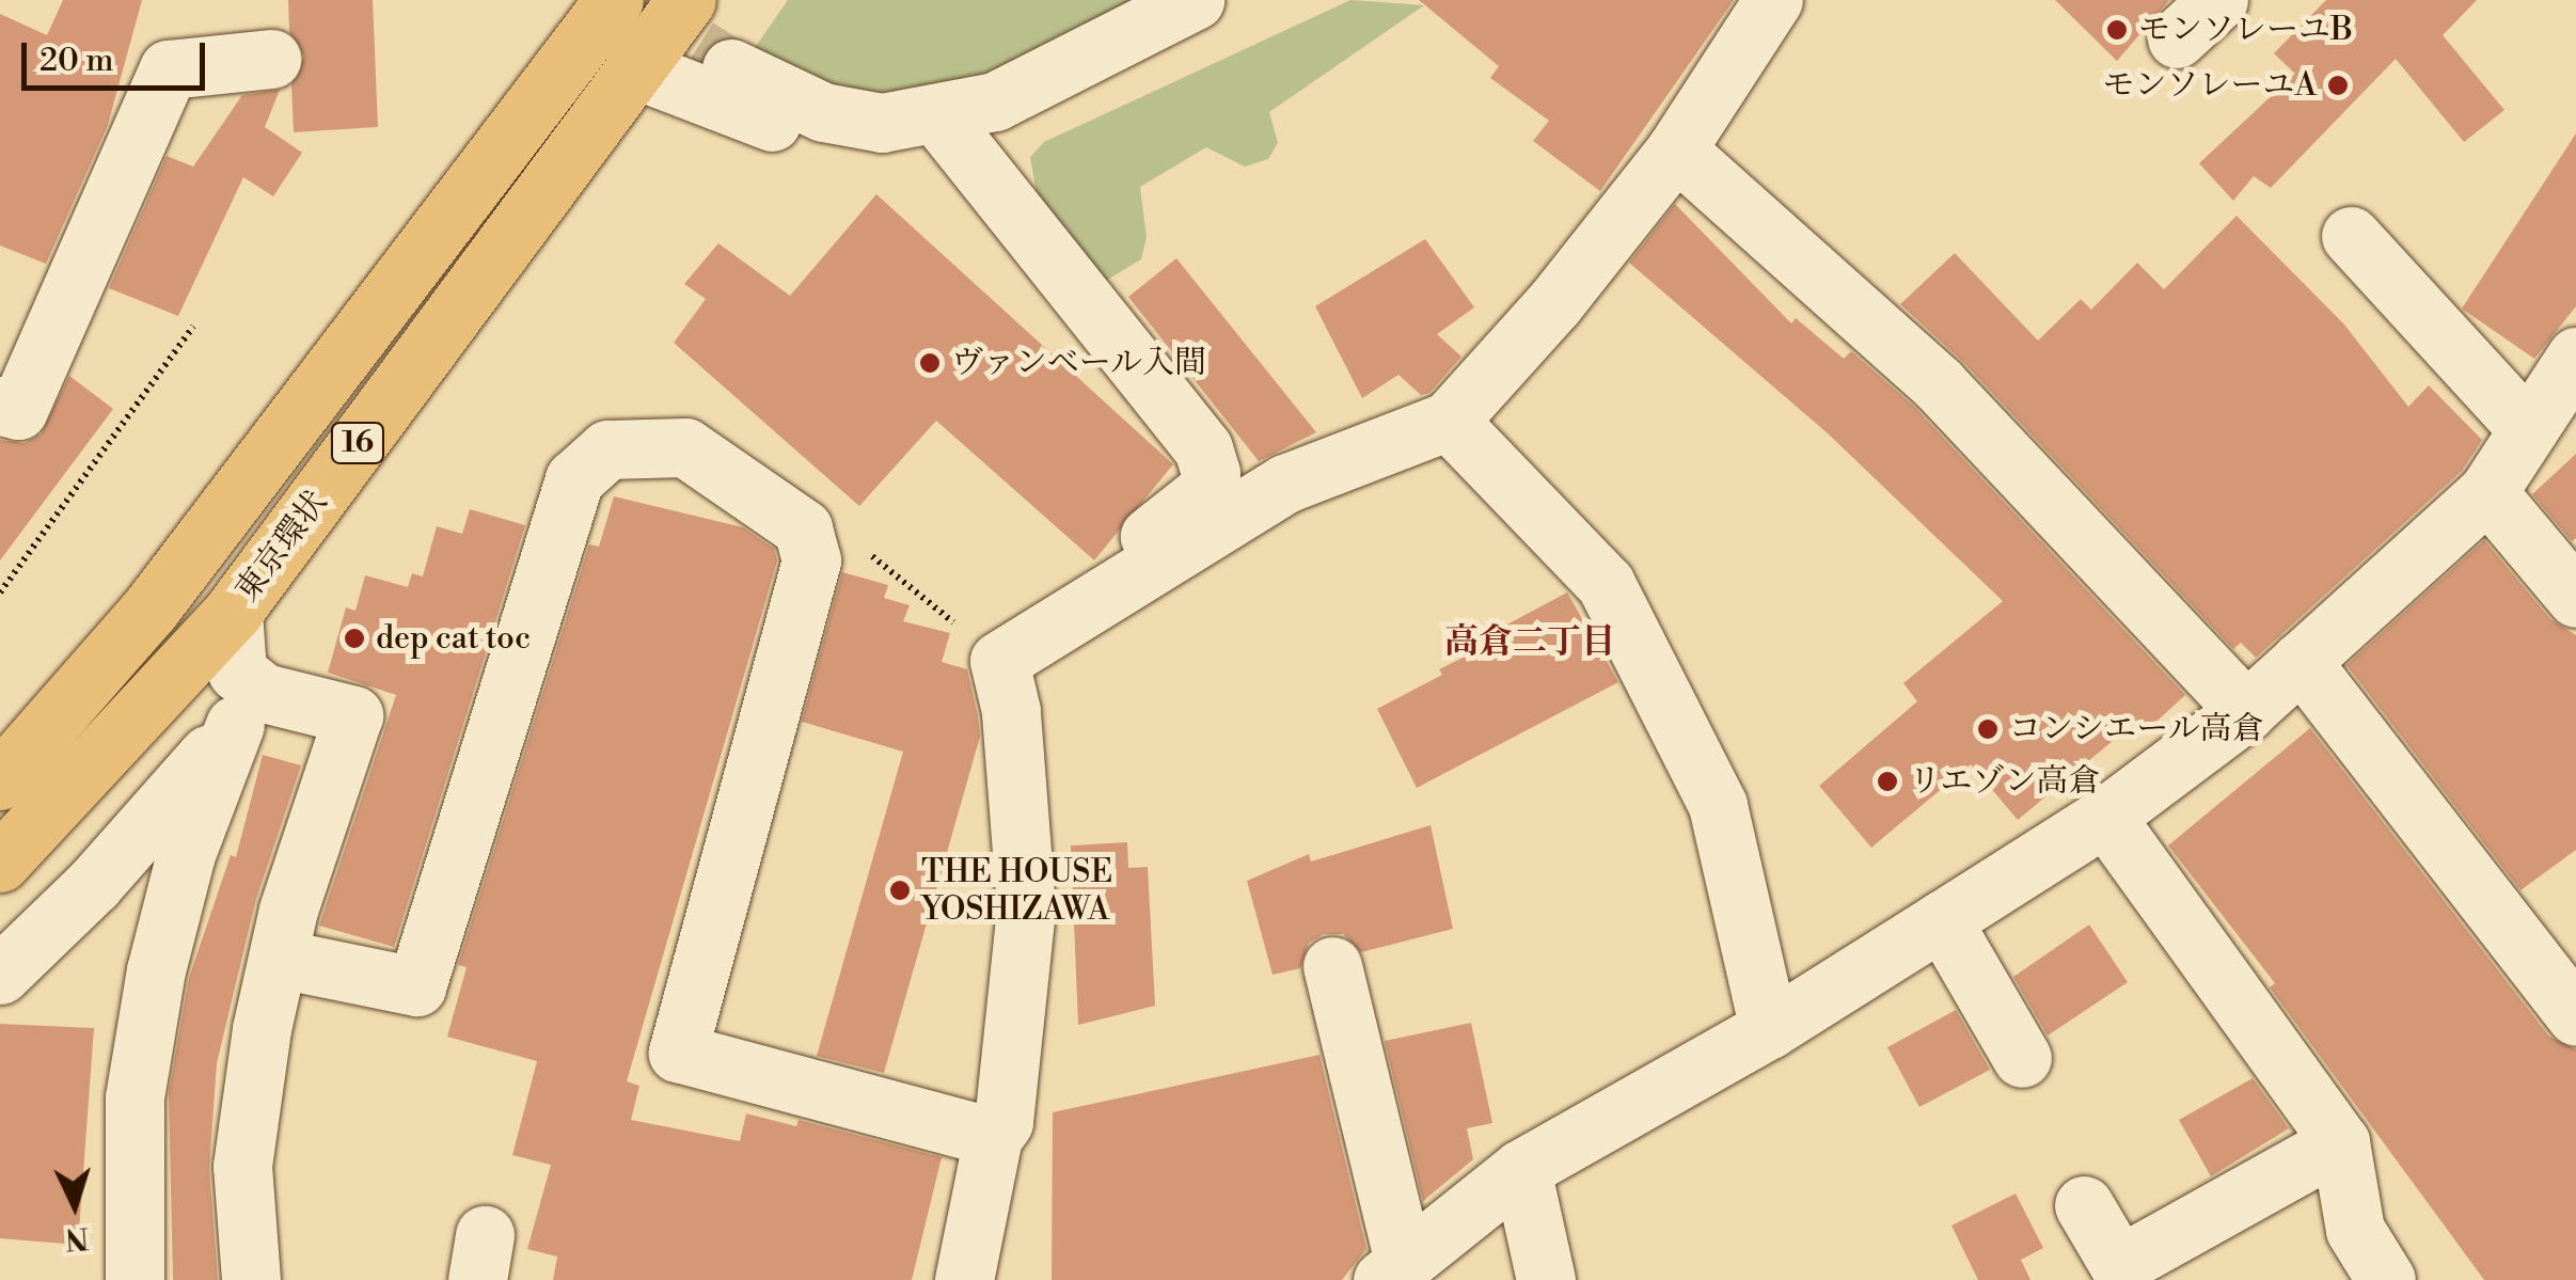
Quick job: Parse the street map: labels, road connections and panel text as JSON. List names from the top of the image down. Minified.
{"streets":{"highway":["16","東京環状"]},"districts":["高倉二丁目"],"places":["モンソレーユB","モンソレーユA","ヴァンベール入間","dep cat toc","コンシエール高倉","リエゾン高倉","THE HOUSE YOSHIZAWA"],"scale_bar":"20 m","north":"bottom"}
